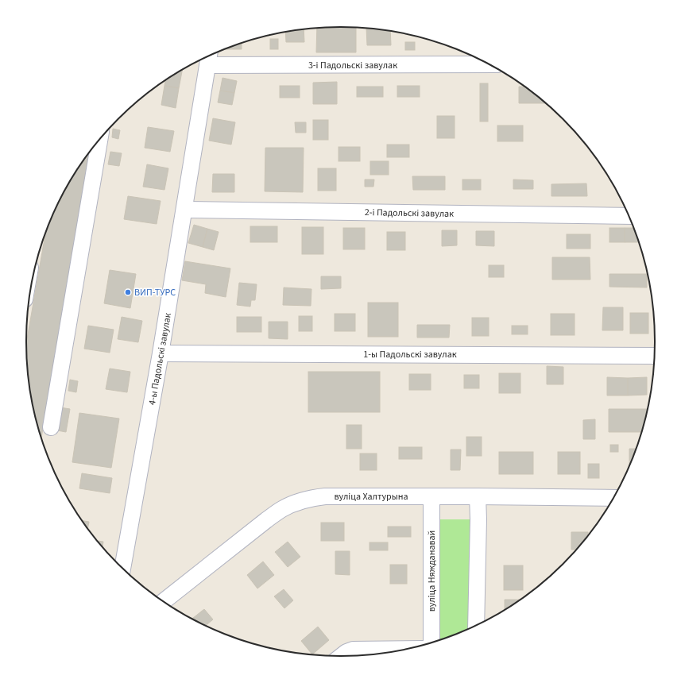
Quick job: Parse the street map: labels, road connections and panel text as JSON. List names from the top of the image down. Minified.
{"streets":{"street":["3-і Падольскі завулак","2-і Падольскі завулак","1-ы Падольскі завулак","4-ы Падольскі завулак","вуліца Халтурына","вуліца Няжданавай"]},"crossings":[["3-і Падольскі завулак","4-ы Падольскі завулак"],["2-і Падольскі завулак","4-ы Падольскі завулак"],["1-ы Падольскі завулак","4-ы Падольскі завулак"],["вуліца Халтурына","вуліца Няжданавай"]],"places":["ВИП-ТУРС"]}
